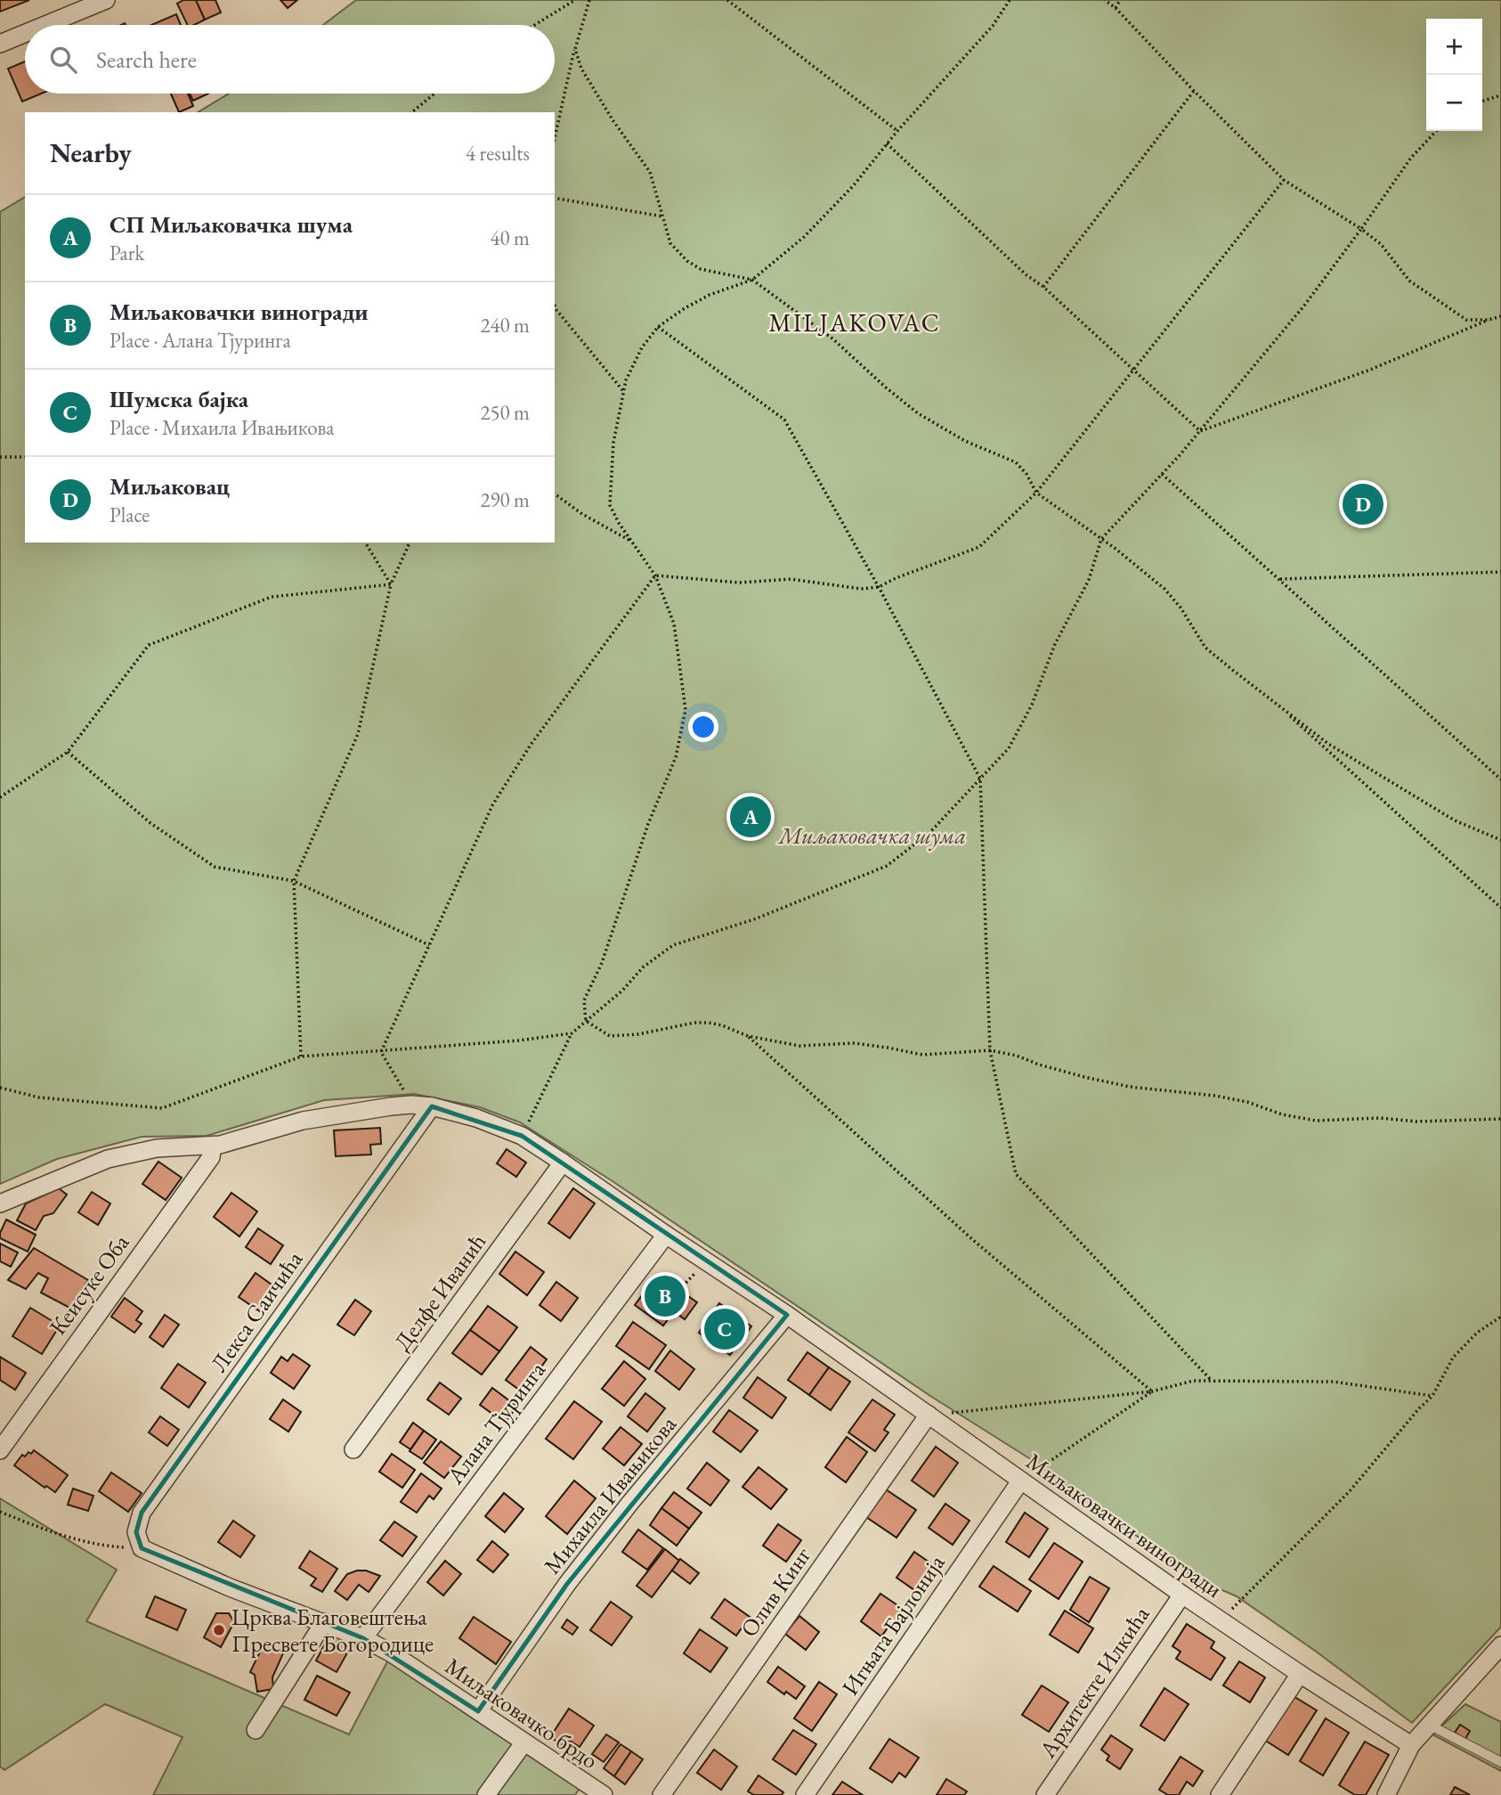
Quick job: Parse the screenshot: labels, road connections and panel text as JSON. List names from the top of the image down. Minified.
{"streets":{"street":["Кеисуке Оба","Делфе Иванић","Лекса Саичића","Алана Тјуринга","Михаила Ивањикова","Миљаковачки виногради","Олив Кинг","Игњата Бајлонија","Архитекте Илкића","Миљаковачко брдо"]},"crossings":[["Кеисуке Оба","Миљаковачки виногради"],["Делфе Иванић","Миљаковачки виногради"],["Лекса Саичића","Миљаковачки виногради"],["Лекса Саичића","Миљаковачко брдо"],["Алана Тјуринга","Миљаковачки виногради"],["Алана Тјуринга","Миљаковачко брдо"],["Михаила Ивањикова","Миљаковачки виногради"],["Михаила Ивањикова","Миљаковачко брдо"],["Миљаковачки виногради","Олив Кинг"],["Миљаковачки виногради","Игњата Бајлонија"],["Миљаковачки виногради","Архитекте Илкића"]],"districts":["MILJAKOVAC"],"parks":["Миљаковачка шума"],"places":["Црква Благовештења Пресвете Богородице"],"page":{"map_buttons":["+","−"],"search":"Search here","heading":["Nearby","4 results"],"list":[{"mark":"A","name":"СП Миљаковачка шума","note":"Park","value":"40 m"},{"mark":"B","name":"Миљаковачки виногради","note":"Place · Алана Тјуринга","value":"240 m"},{"mark":"C","name":"Шумска бајка","note":"Place · Михаила Ивањикова","value":"250 m"},{"mark":"D","name":"Миљаковац","note":"Place","value":"290 m"}],"pins":["D","A","B","C"]}}
